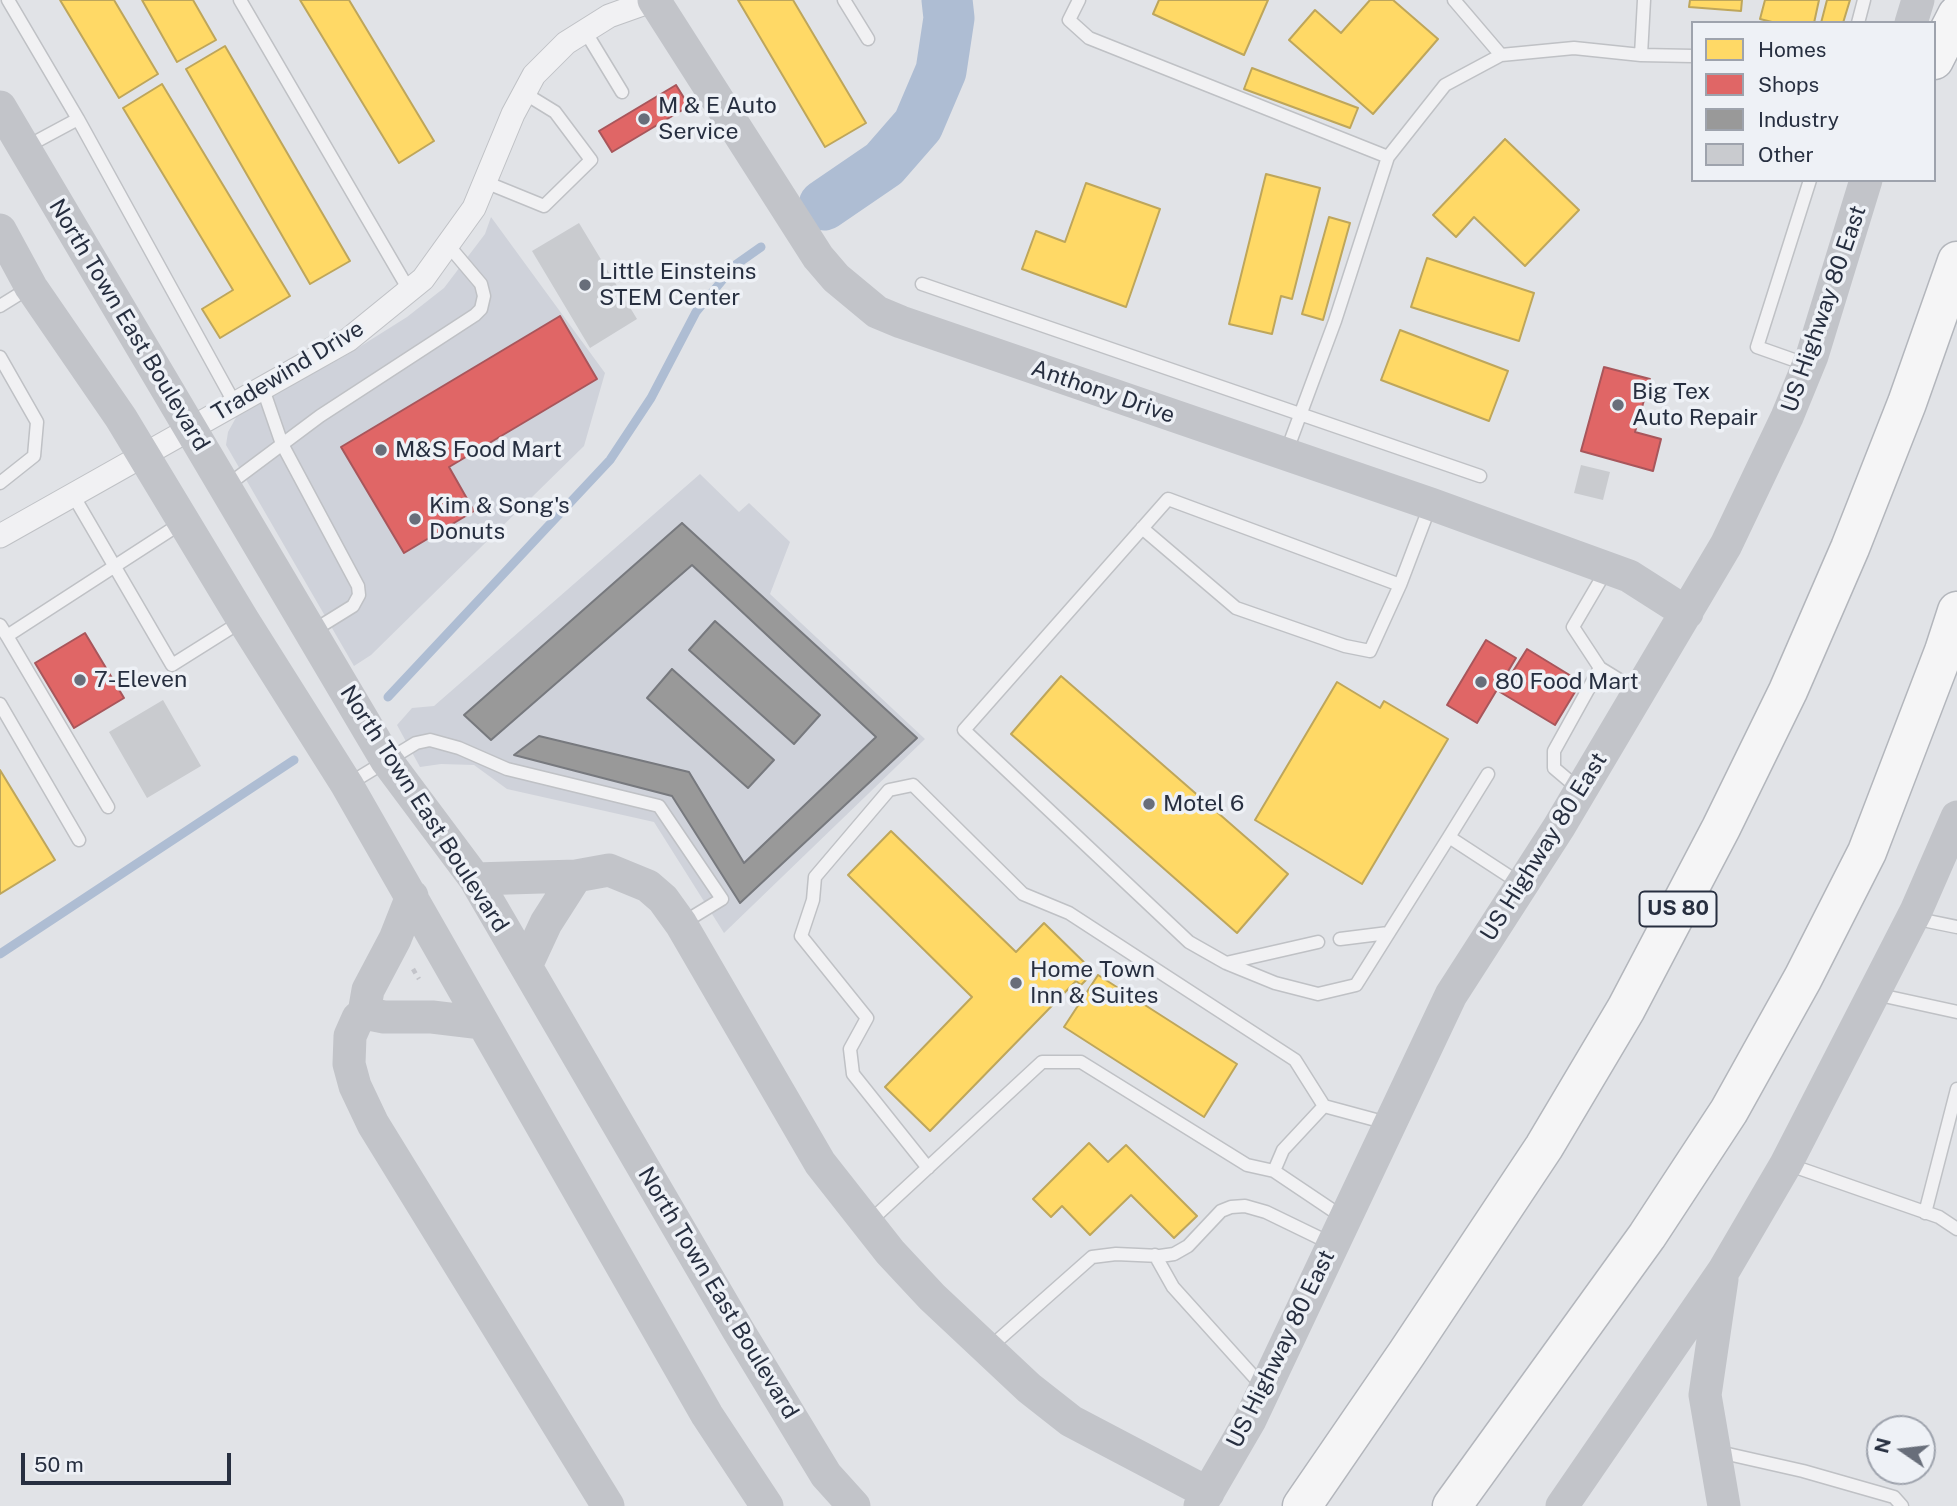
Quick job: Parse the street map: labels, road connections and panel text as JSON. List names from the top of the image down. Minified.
{"streets":{"highway":["US 80"],"main road":["US Highway 80 East","North Town East Boulevard","Anthony Drive"],"street":["Tradewind Drive"]},"crossings":[["US Highway 80 East","Anthony Drive"],["North Town East Boulevard","Tradewind Drive"],["Tradewind Drive","Anthony Drive"]],"places":["M & E Auto Service","Little Einsteins STEM Center","Big Tex Auto Repair","M&S Food Mart","Kim & Song's Donuts","7-Eleven","80 Food Mart","Motel 6","Home Town Inn & Suites"],"legend":["Homes","Shops","Industry","Other"],"scale_bar":"50 m","north":"left"}
